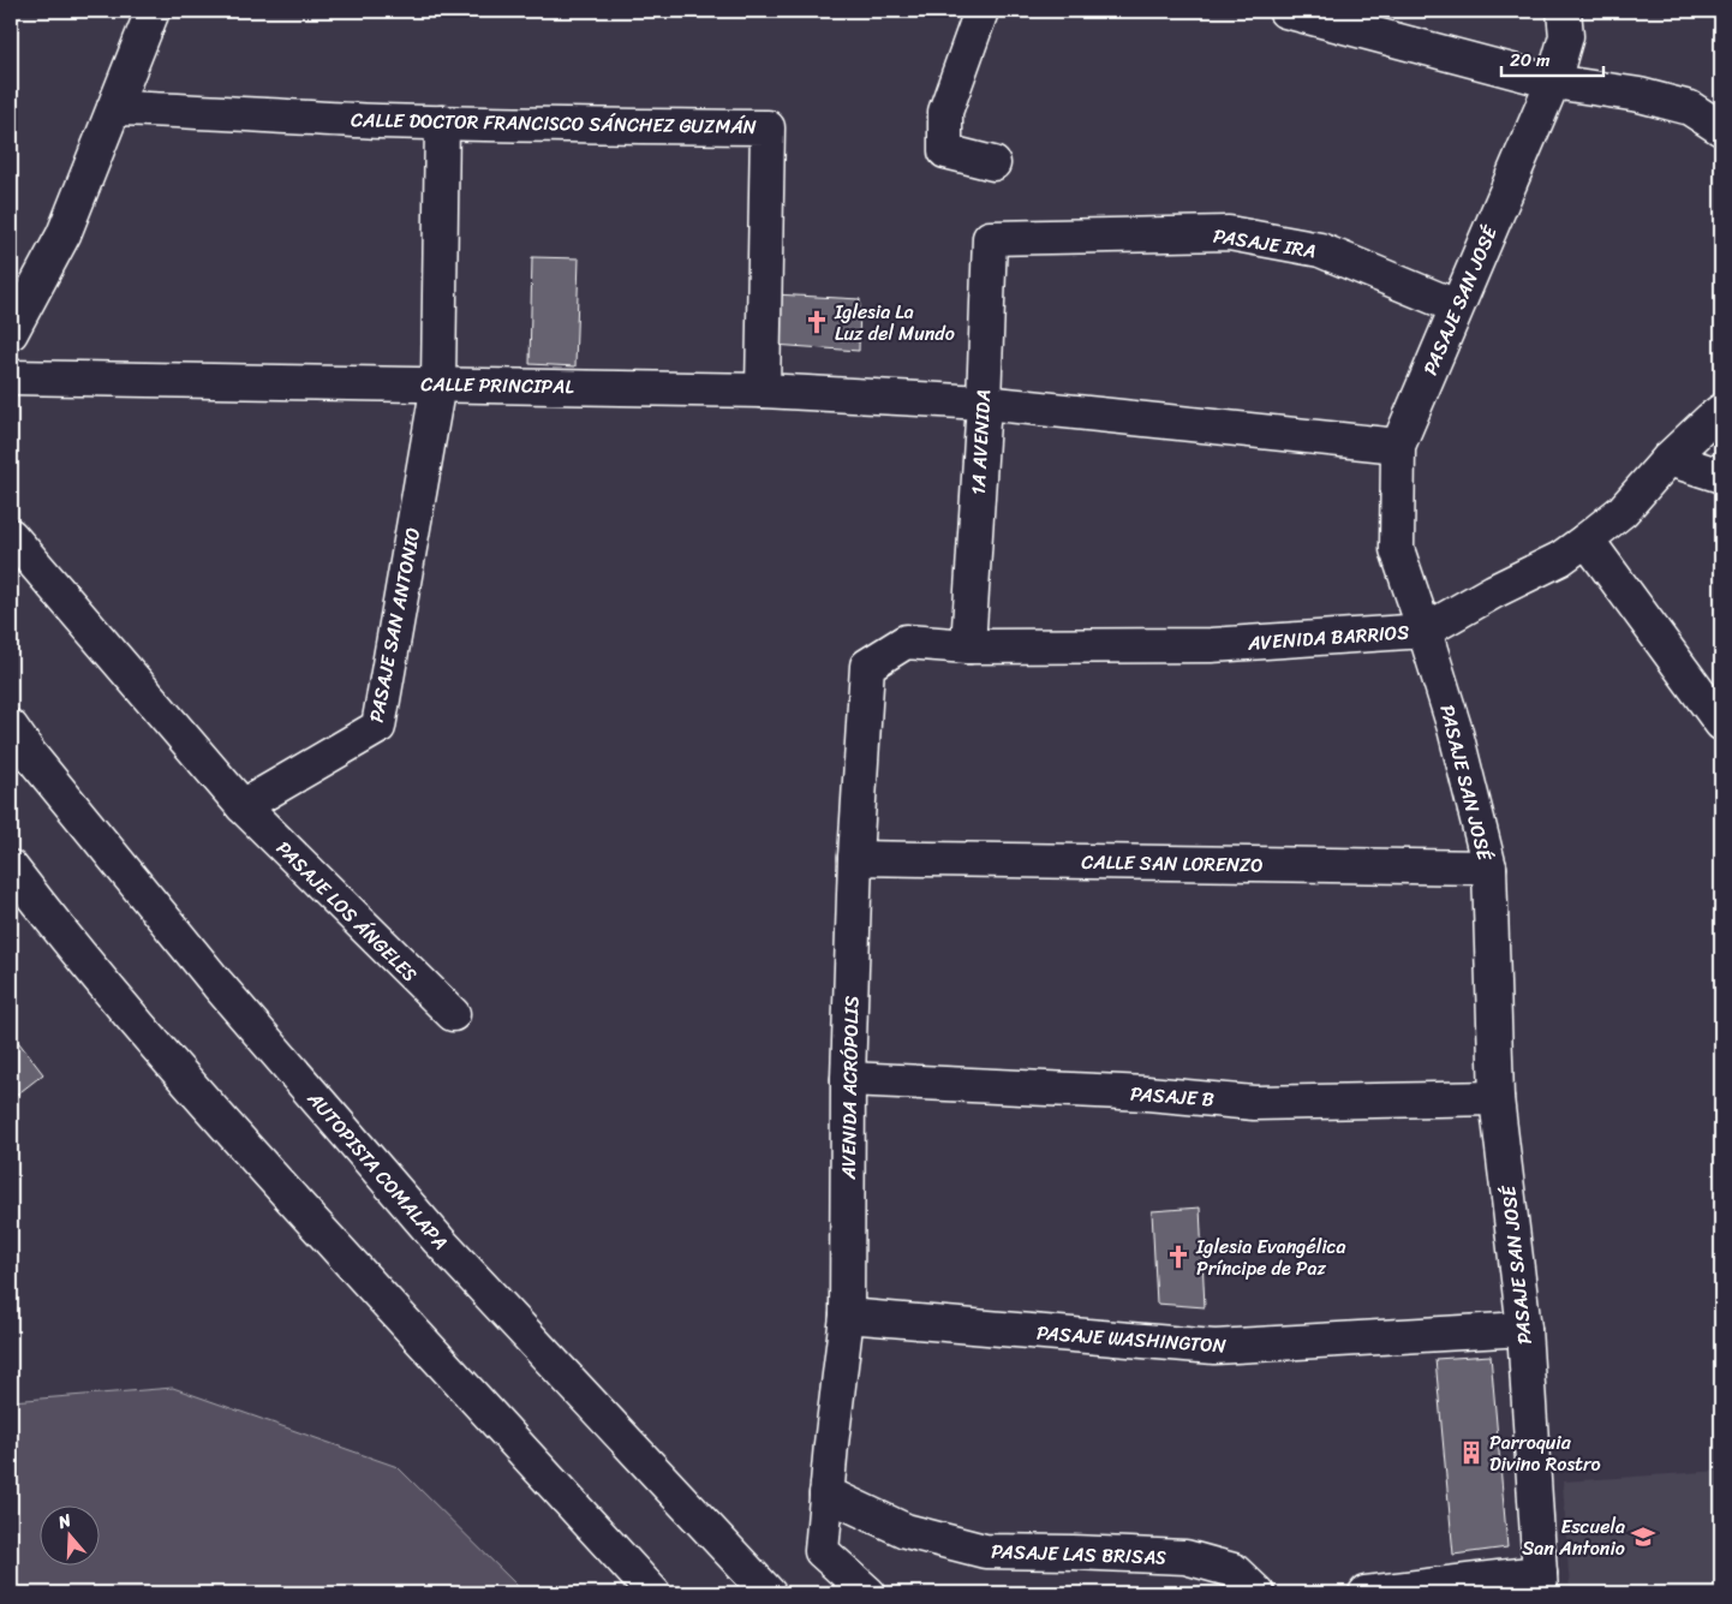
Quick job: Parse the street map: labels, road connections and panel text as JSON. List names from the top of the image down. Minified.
{"streets":{"main road":["CALLE DOCTOR FRANCISCO SÁNCHEZ GUZMÁN","PASAJE IRA","PASAJE SAN JOSÉ","CALLE PRINCIPAL","1A AVENIDA","PASAJE SAN ANTONIO","AVENIDA BARRIOS","CALLE SAN LORENZO","PASAJE LOS ÁNGELES","AVENIDA ACRÓPOLIS","PASAJE B","AUTOPISTA COMALAPA","PASAJE WASHINGTON","PASAJE LAS BRISAS"]},"crossings":[["CALLE DOCTOR FRANCISCO SÁNCHEZ GUZMÁN","CALLE PRINCIPAL"],["CALLE DOCTOR FRANCISCO SÁNCHEZ GUZMÁN","PASAJE SAN ANTONIO"],["PASAJE IRA","PASAJE SAN JOSÉ"],["PASAJE IRA","1A AVENIDA"],["PASAJE SAN JOSÉ","AVENIDA BARRIOS"],["PASAJE SAN JOSÉ","CALLE SAN LORENZO"],["PASAJE SAN JOSÉ","PASAJE B"],["PASAJE SAN JOSÉ","PASAJE WASHINGTON"],["CALLE PRINCIPAL","1A AVENIDA"],["CALLE PRINCIPAL","PASAJE SAN ANTONIO"],["1A AVENIDA","AVENIDA BARRIOS"],["1A AVENIDA","AVENIDA ACRÓPOLIS"],["PASAJE SAN ANTONIO","PASAJE LOS ÁNGELES"],["AVENIDA BARRIOS","AVENIDA ACRÓPOLIS"],["CALLE SAN LORENZO","AVENIDA ACRÓPOLIS"],["AVENIDA ACRÓPOLIS","PASAJE B"],["AVENIDA ACRÓPOLIS","PASAJE WASHINGTON"],["AVENIDA ACRÓPOLIS","PASAJE LAS BRISAS"]],"places":{"church":["Iglesia La Luz del Mundo","Iglesia Evangélica Príncipe de Paz"],"building":["Parroquia Divino Rostro"],"school or university":["Escuela San Antonio"]},"scale_bar":"20 m","north":"top"}
